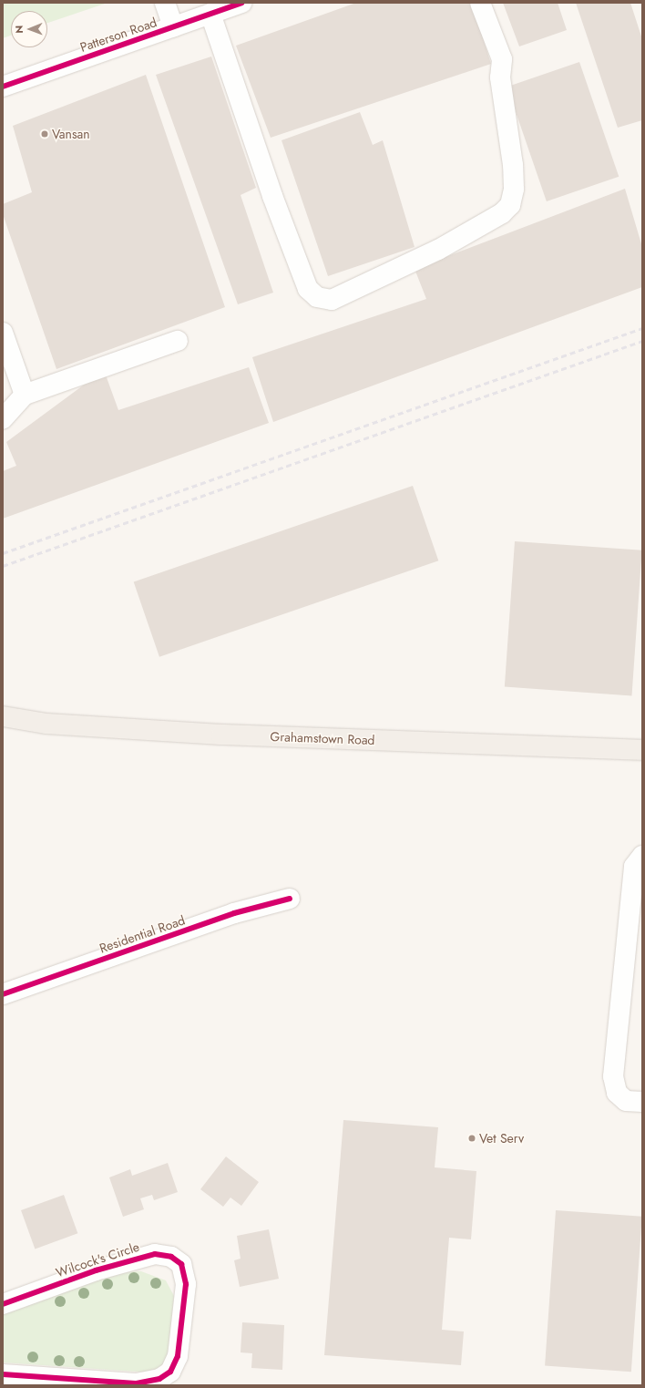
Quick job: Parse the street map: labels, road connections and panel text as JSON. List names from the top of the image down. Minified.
{"streets":{"main road":["Grahamstown Road"],"street":["Patterson Road","Residential Road","Wilcock's Circle"]},"places":["Vansan","Vet Serv"],"north":"left"}
